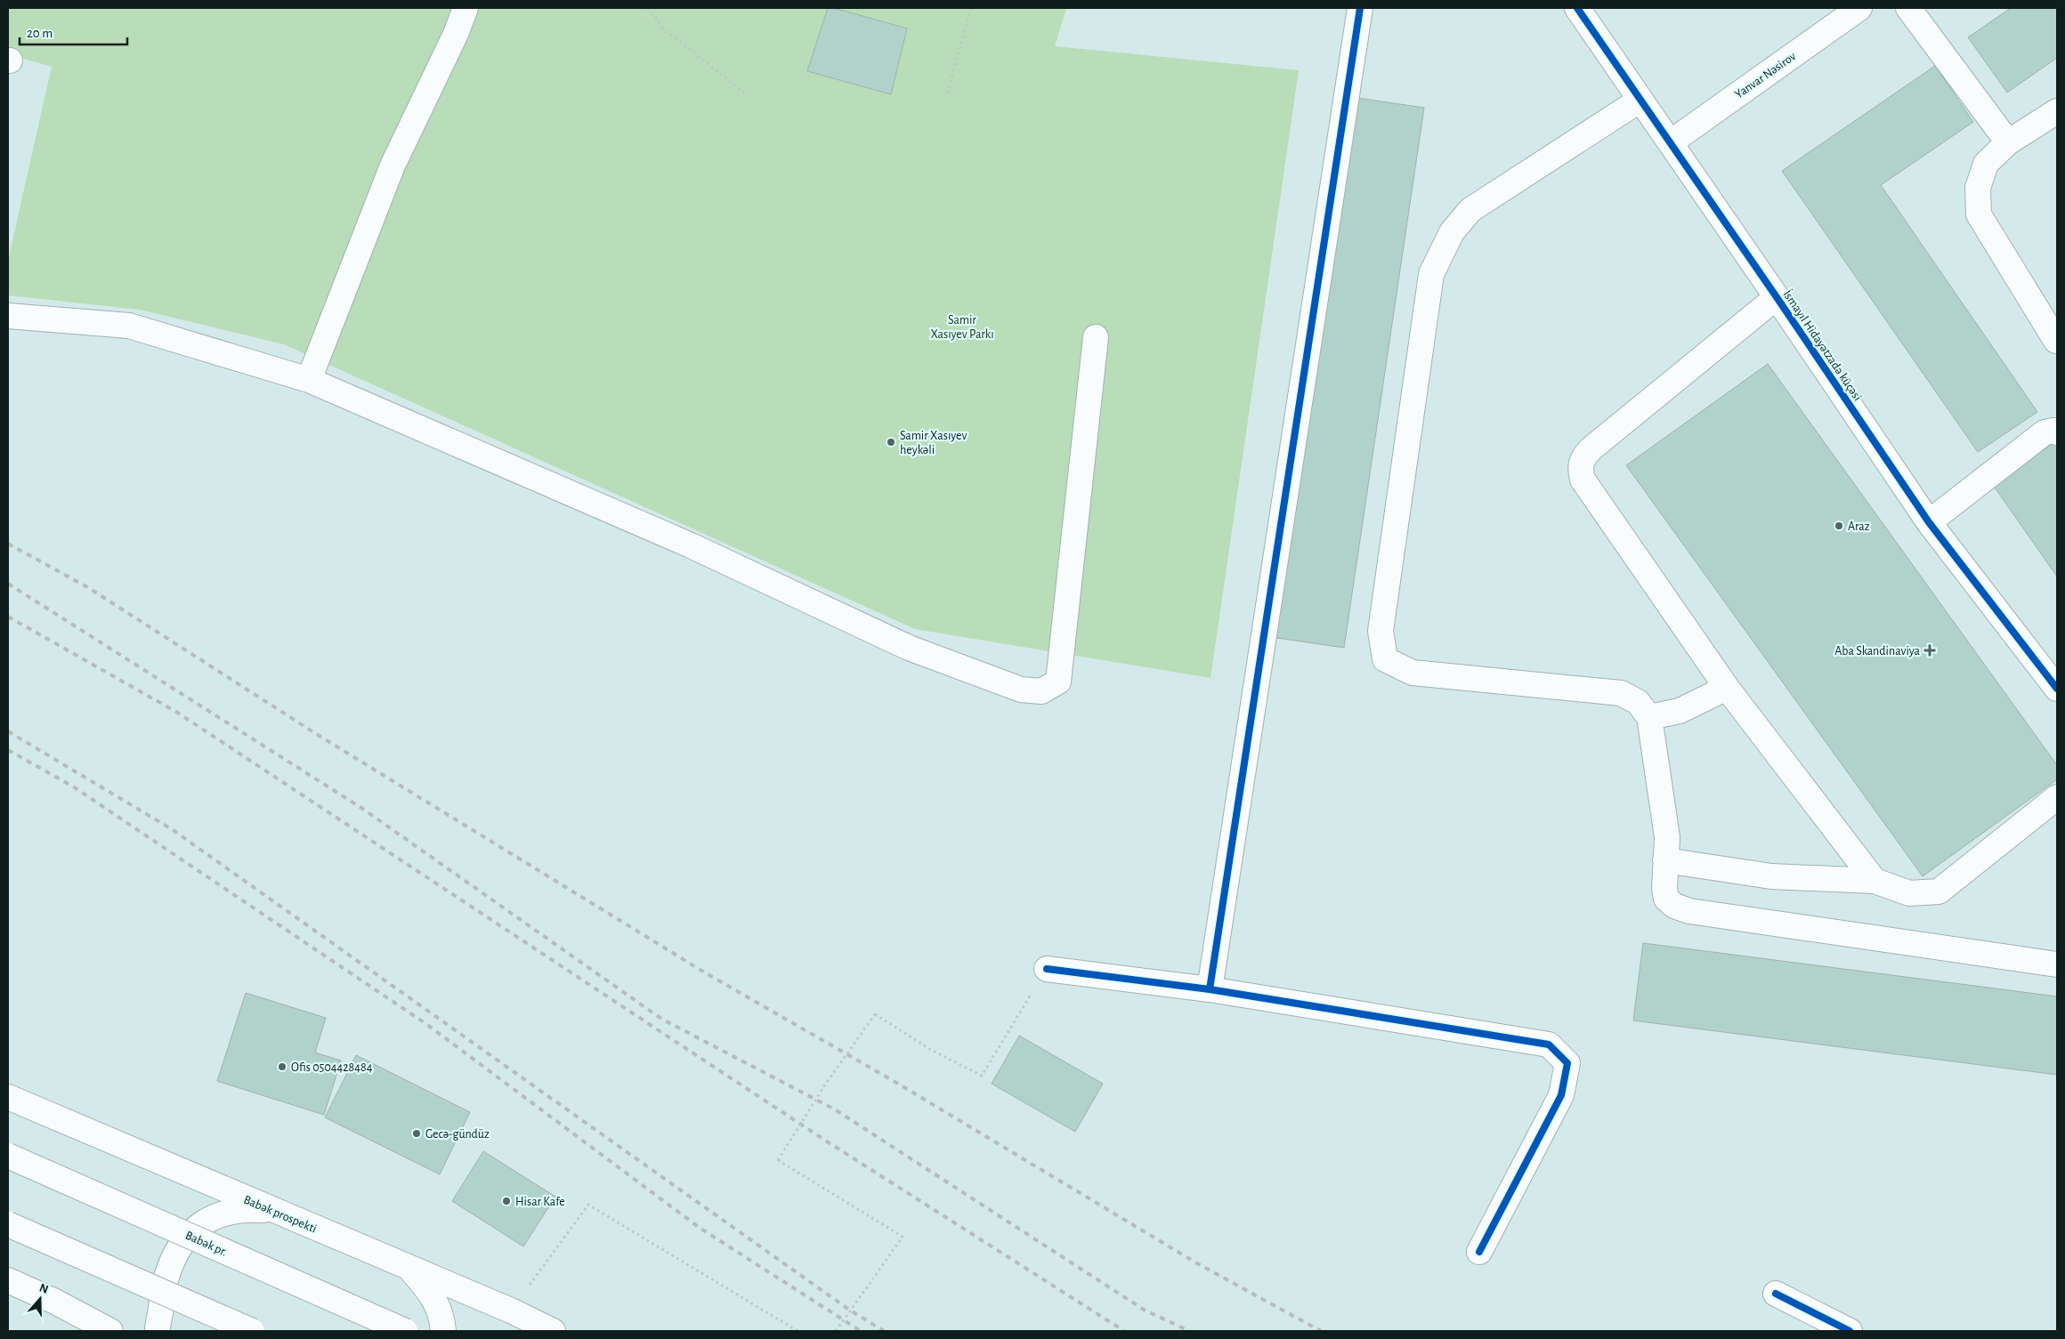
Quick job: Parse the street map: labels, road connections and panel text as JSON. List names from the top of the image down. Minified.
{"streets":{"street":["Yanvar Nəsirov","İsmayıl Hidayətzadə küçəsi","Babək prospekti","Babək pr."]},"crossings":[["Yanvar Nəsirov","İsmayıl Hidayətzadə küçəsi"]],"parks":["Samir Xasıyev Parkı"],"places":{"other":["Samir Xasıyev heykəli","Araz","Ofis 0504428484","Gecə-gündüz","Hisar Kafe"],"health":["Aba Skandinaviya"]},"scale_bar":"20 m","north":"top"}
